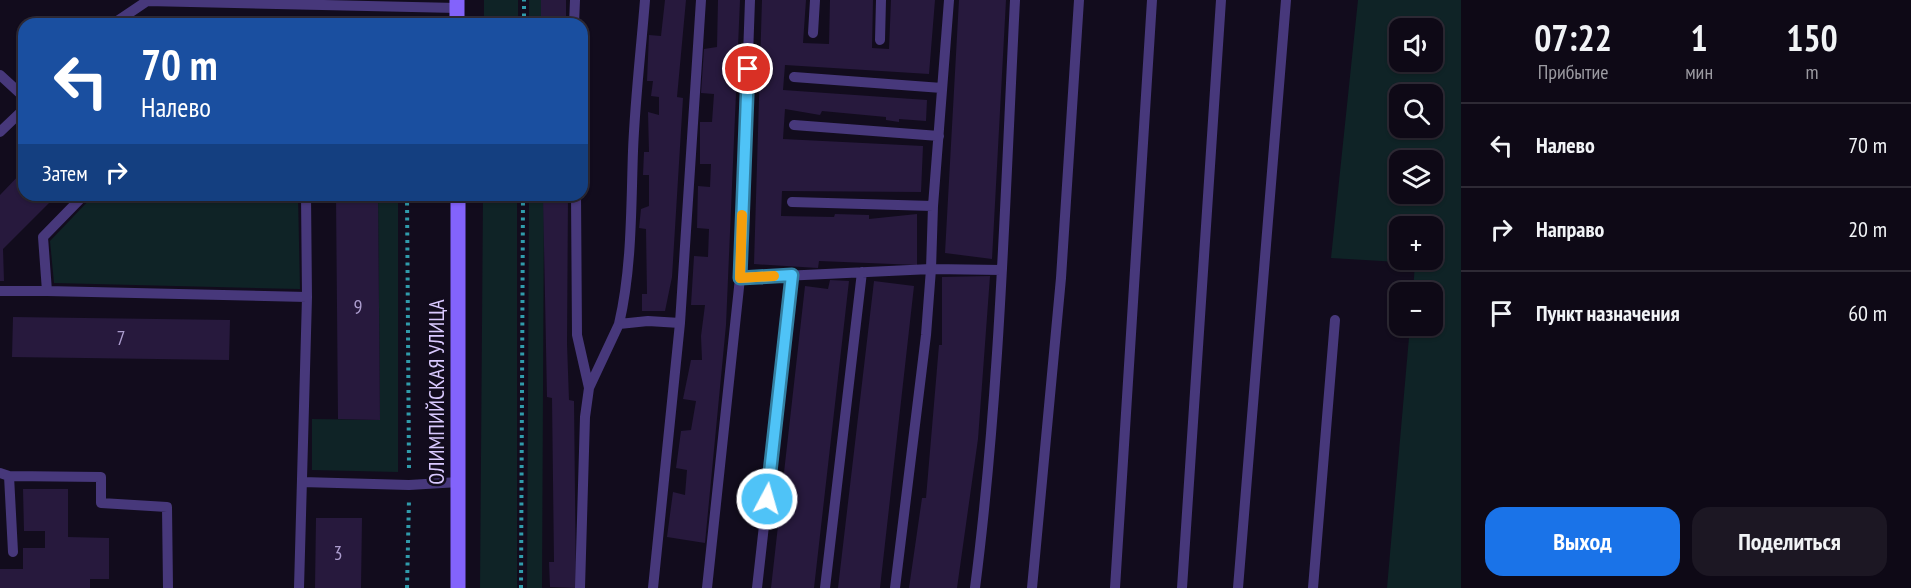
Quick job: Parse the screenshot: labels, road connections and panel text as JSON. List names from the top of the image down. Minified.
{"streets":{"main road":["ОЛИМПИЙСКАЯ УЛИЦА"]},"house_numbers":["9","7","3"],"page":{"eta":["07:22","Прибытие","1","мин","150","m"],"map_buttons":["+","−"],"turn":["70 m","Налево"],"list":[{"name":"Налево","value":"70 m"},{"name":"Направо","value":"20 m"},{"name":"Пункт назначения","value":"60 m"}],"then":"Затем","buttons":["Выход","Поделиться"]}}
